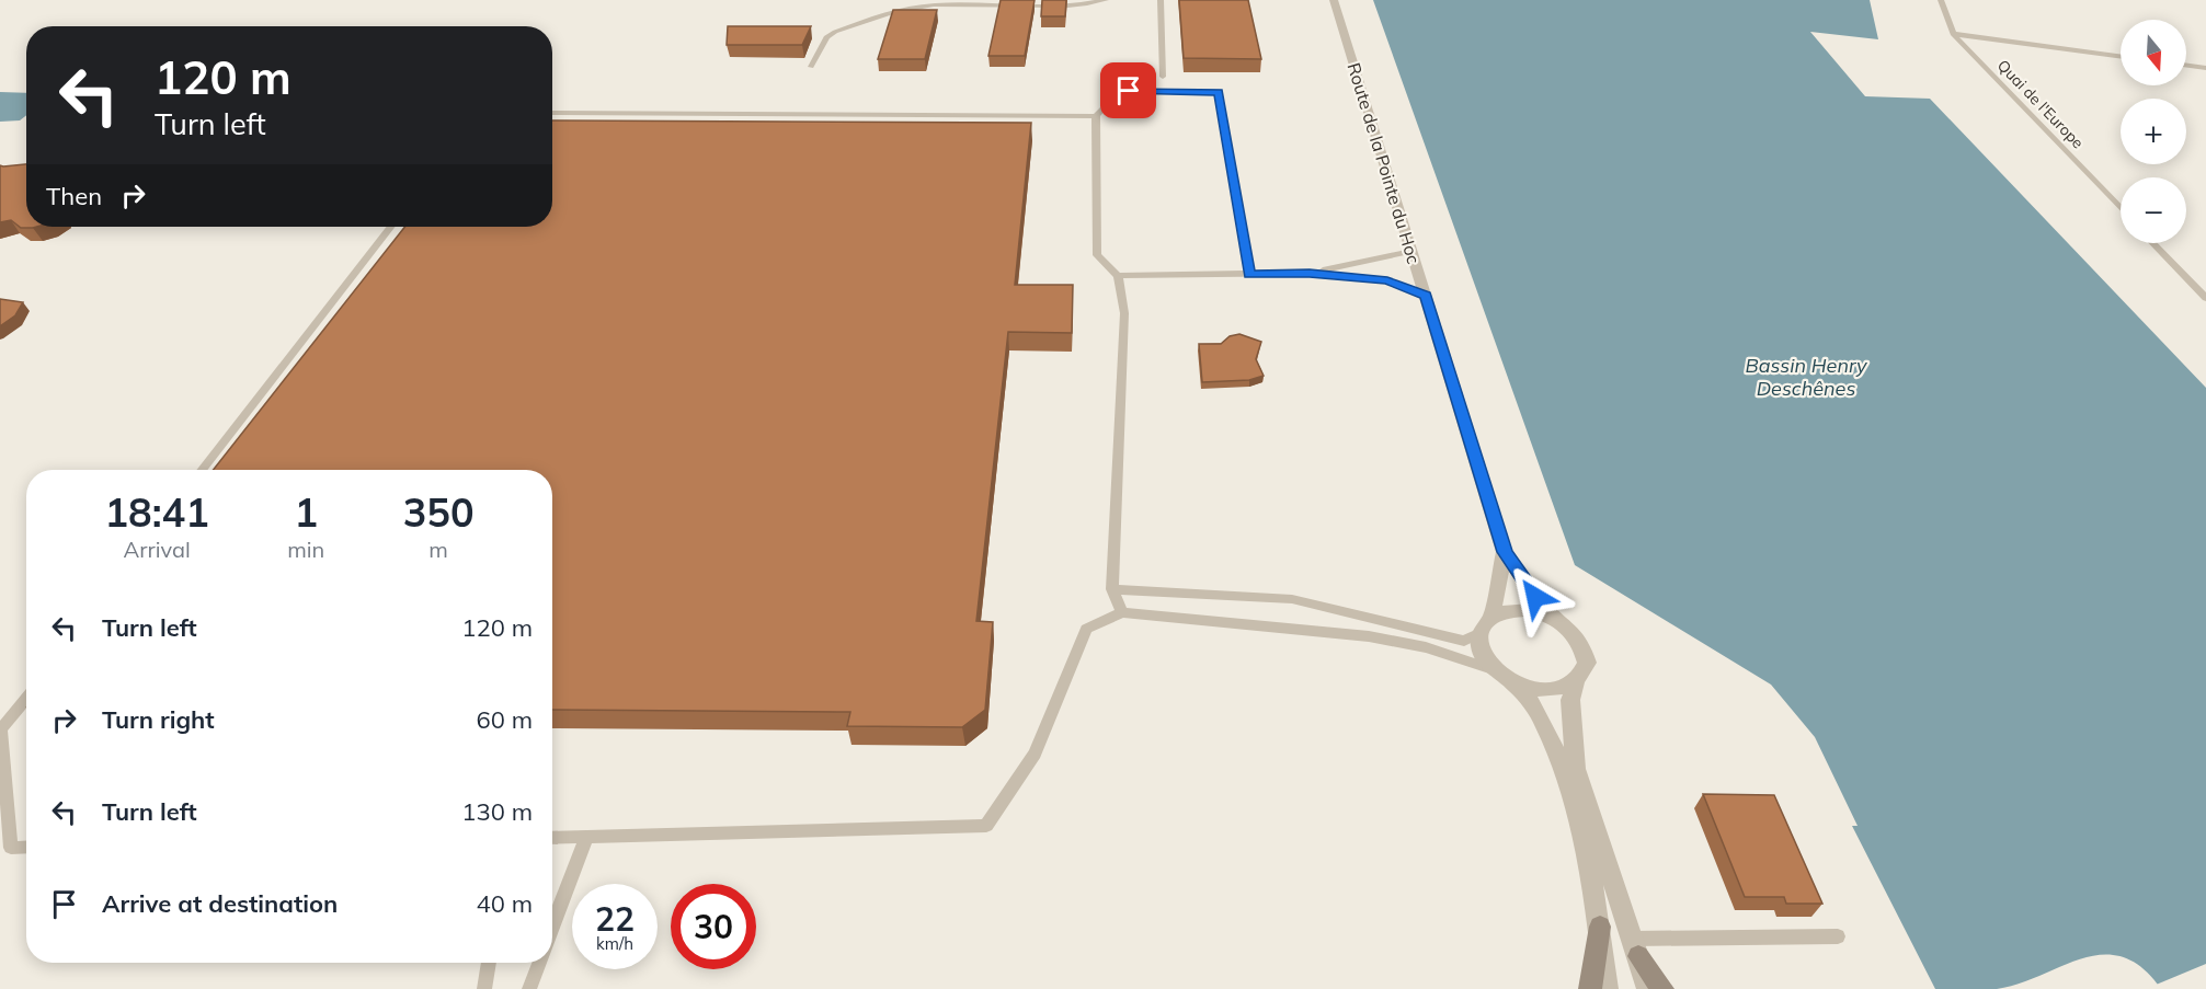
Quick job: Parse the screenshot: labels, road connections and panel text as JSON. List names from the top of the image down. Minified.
{"streets":{"street":["Route de la Pointe du Hoc"],"lane":["Quai de l'Europe"]},"water":["Bassin Henry Deschênes"],"north":"bottom","page":{"map_buttons":["+","−"],"turn":["120 m","Turn left"],"then":"Then","eta":["18:41","Arrival","1","min","350","m"],"list":[{"name":"Turn left","value":"120 m"},{"name":"Turn right","value":"60 m"},{"name":"Turn left","value":"130 m"},{"name":"Arrive at destination","value":"40 m"}],"speed":"22 km/h","limit":"30"}}
